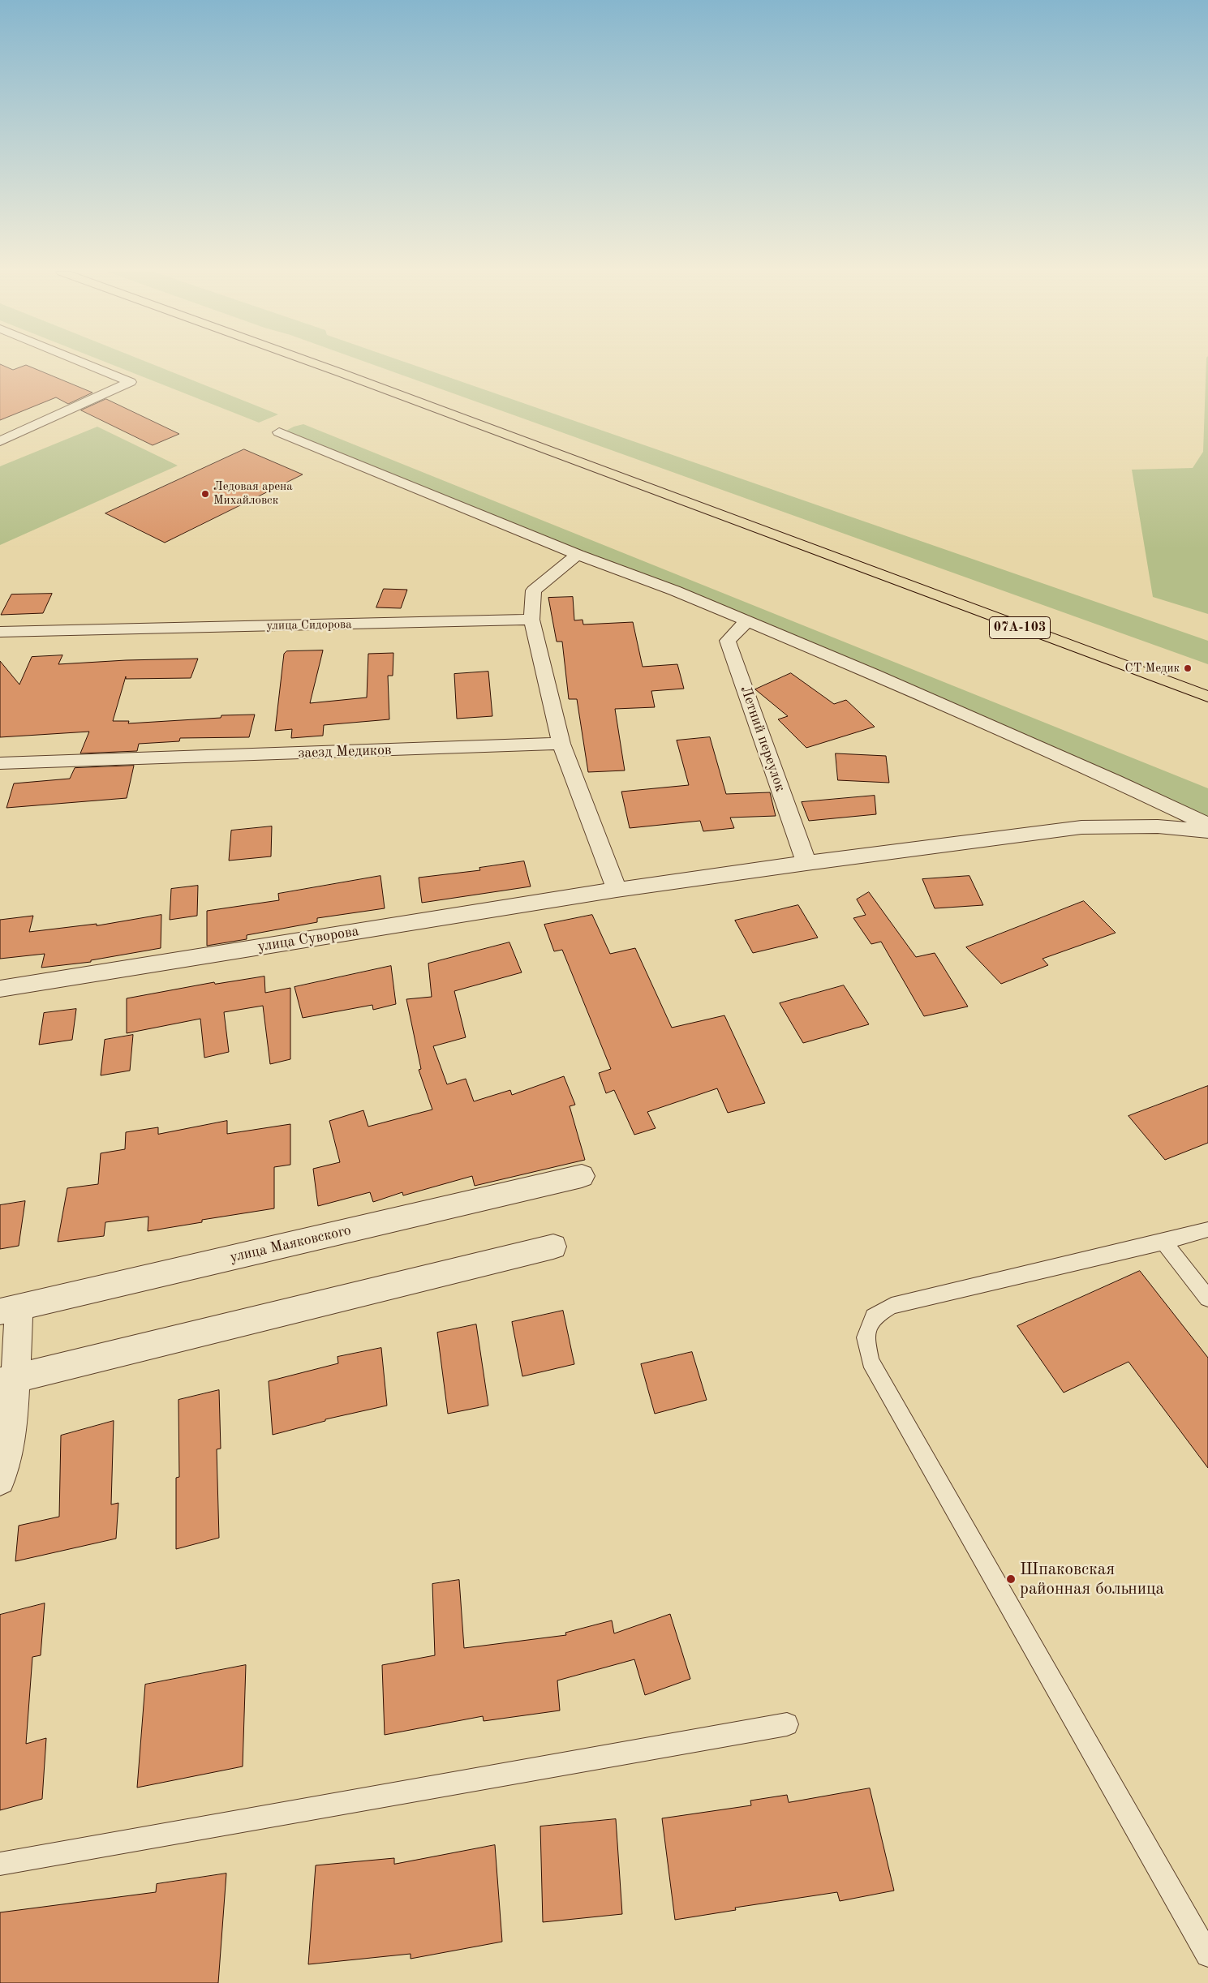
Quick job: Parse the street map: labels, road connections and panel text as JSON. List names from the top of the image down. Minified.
{"streets":{"main road":["07А-103"],"street":["улица Сидорова","Летний переулок","заезд Медиков","улица Суворова","улица Маяковского"]},"crossings":[["Летний переулок","улица Суворова"]],"places":["Ледовая арена Михайловск","СТ Медик","Шпаковская районная больница"]}
